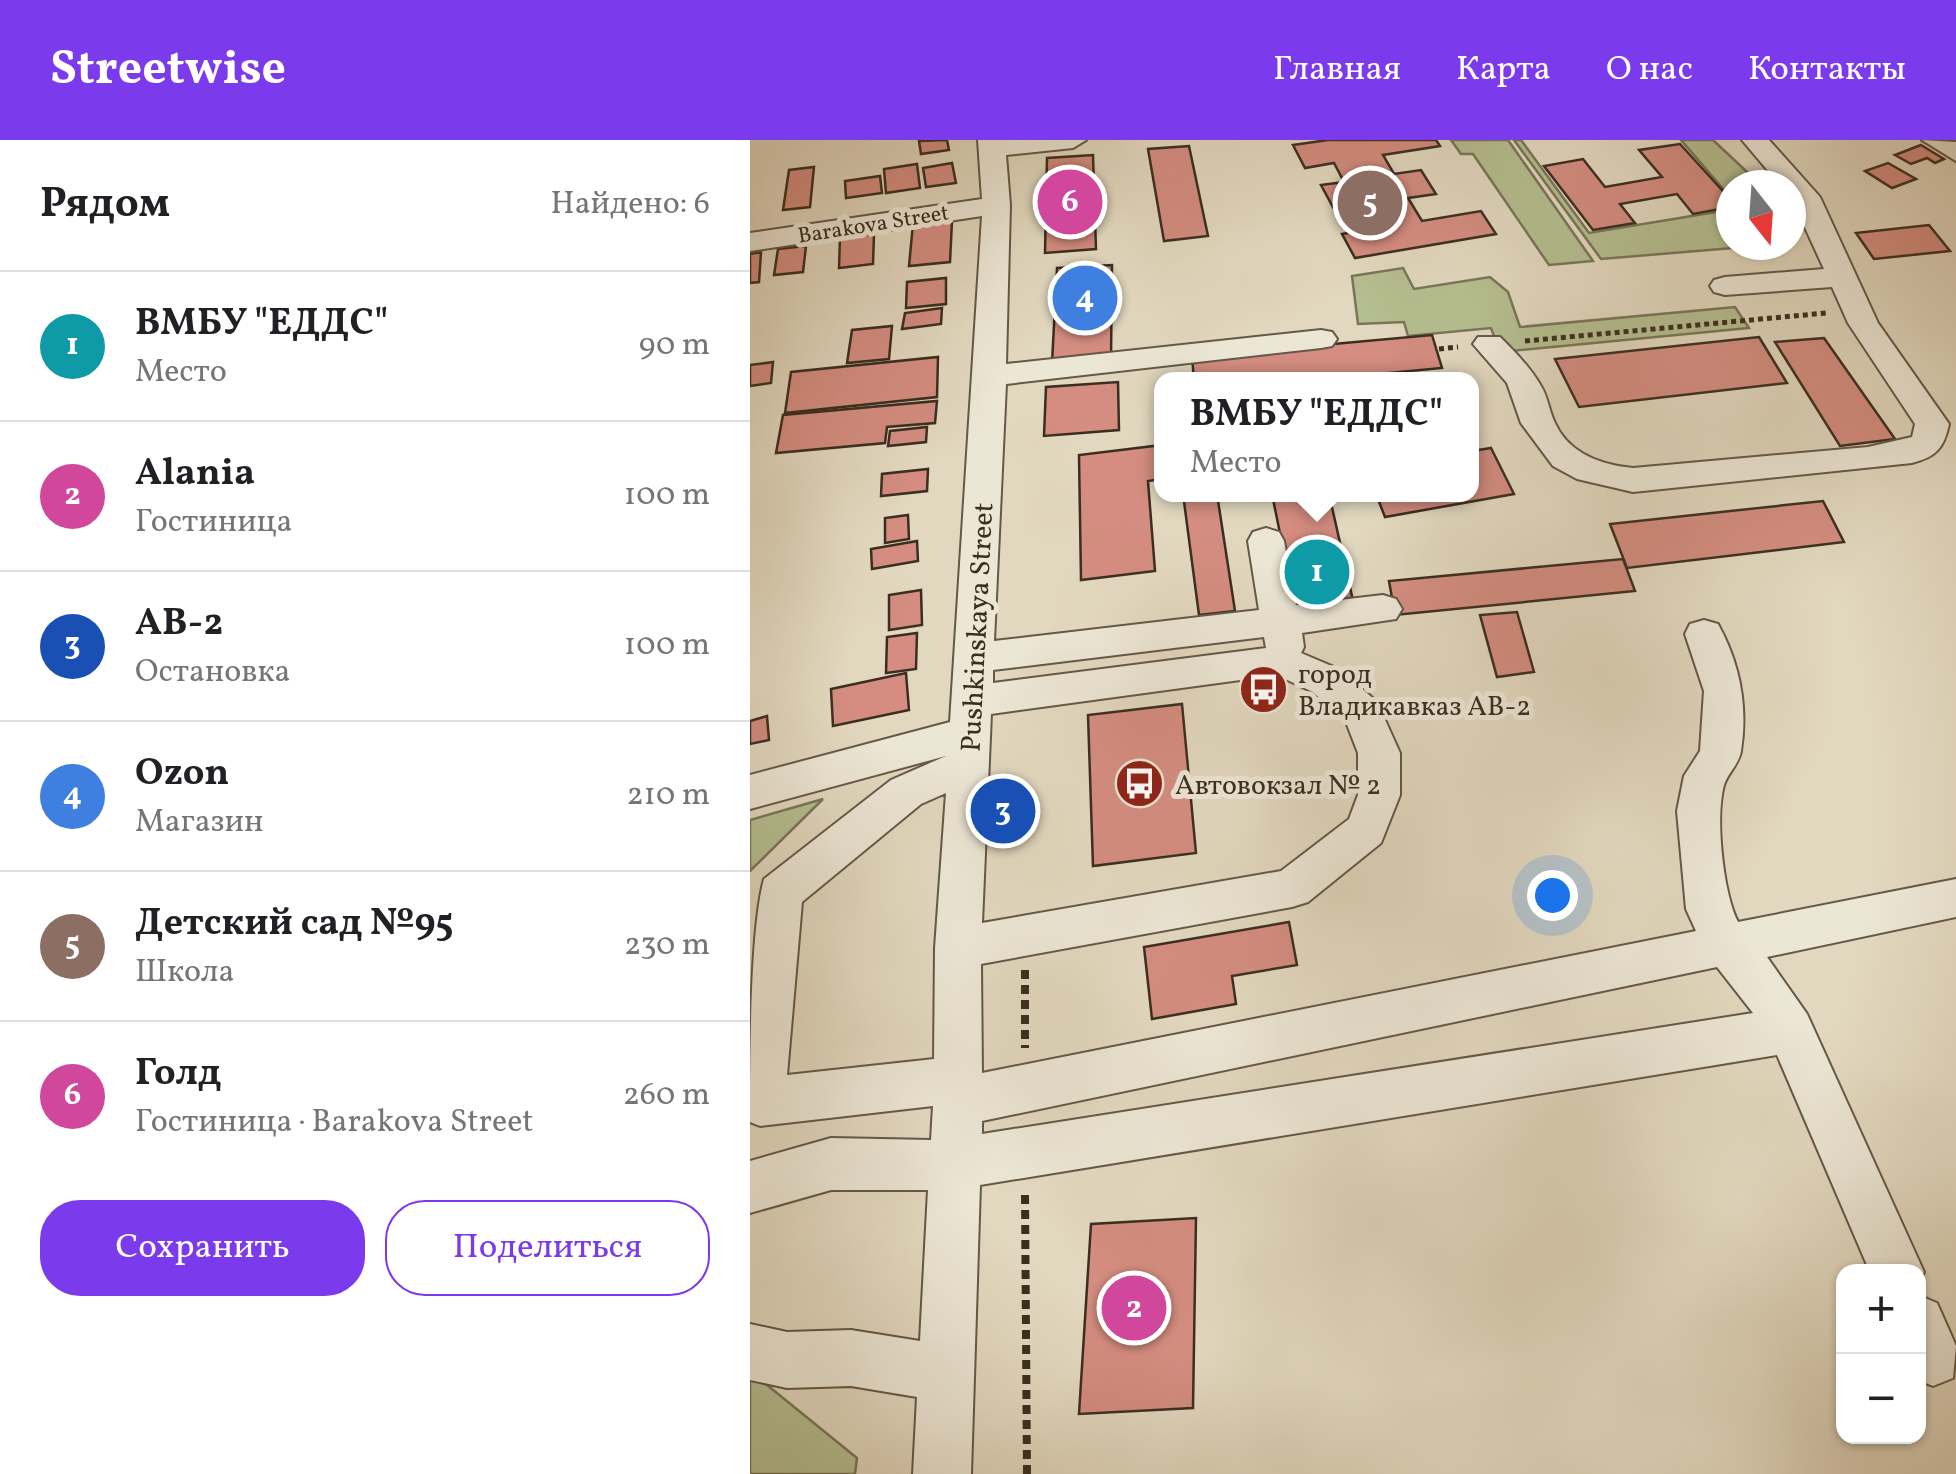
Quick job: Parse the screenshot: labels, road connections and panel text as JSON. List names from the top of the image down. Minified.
{"streets":{"street":["Barakova Street","Pushkinskaya Street"]},"crossings":[["Barakova Street","Pushkinskaya Street"]],"places":{"bus stop":["город Владикавказ АВ-2","Автовокзал № 2"]},"north":"bottom","page":{"header":"Streetwise","nav":["Главная","Карта","О нас","Контакты"],"heading":["Рядом","Найдено: 6"],"pins":["6","5","4","1","3","2"],"list":[{"mark":"1","name":"ВМБУ \"ЕДДС\"","note":"Место","value":"90 m"},{"mark":"2","name":"Alania","note":"Гостиница","value":"100 m"},{"mark":"3","name":"АВ-2","note":"Остановка","value":"100 m"},{"mark":"4","name":"Ozon","note":"Магазин","value":"210 m"},{"mark":"5","name":"Детский сад №95","note":"Школа","value":"230 m"},{"mark":"6","name":"Голд","note":"Гостиница · Barakova Street","value":"260 m"}],"popup":["ВМБУ \"ЕДДС\"","Место"],"buttons":["Сохранить","Поделиться"],"map_buttons":["+","−"]}}
